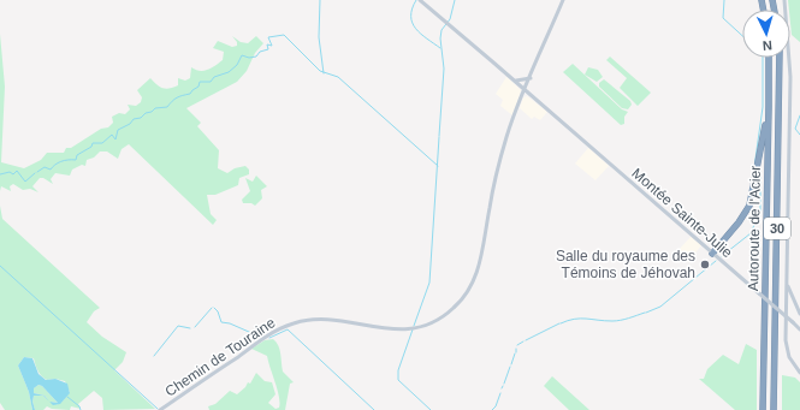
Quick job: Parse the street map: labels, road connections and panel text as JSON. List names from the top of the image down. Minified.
{"streets":{"highway":["Autoroute de l'Acier","30"],"street":["Montée Sainte-Julie","Chemin de Touraine"]},"crossings":[["Montée Sainte-Julie","Chemin de Touraine"]],"places":["Salle du royaume des Témoins de Jéhovah"],"north":"bottom"}
